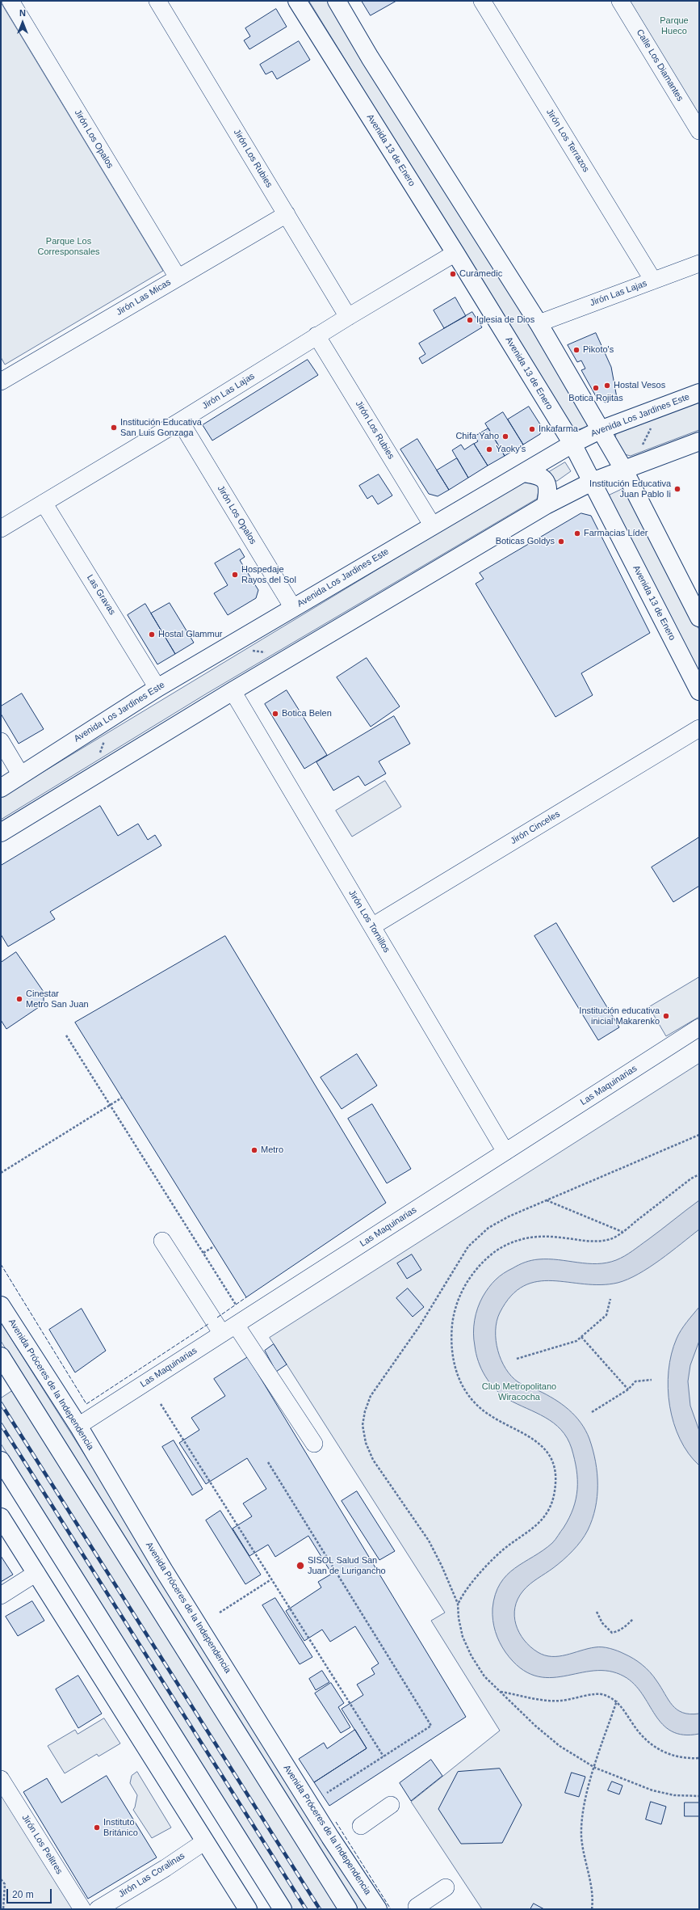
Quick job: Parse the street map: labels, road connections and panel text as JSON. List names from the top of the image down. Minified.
{"streets":{"main road":["Avenida 13 de Enero","Avenida Los Jardines Este","Avenida Próceres de la Independencia"],"street":["Calle Los Diamantes","Jirón Los Opalos","Jirón Los Terrazos","Jirón Los Rubies","Jirón Las Lajas","Jirón Las Micas","Las Gravas","Jirón Cinceles","Jirón Los Tornillos","Las Maquinarias","Jirón Los Pelitres","Jirón Las Coralinas"]},"crossings":[["Jirón Los Opalos","Jirón Las Lajas"],["Jirón Los Opalos","Jirón Las Micas"],["Jirón Los Opalos","Avenida Los Jardines Este"],["Jirón Los Terrazos","Jirón Las Lajas"],["Avenida 13 de Enero","Jirón Las Lajas"],["Avenida 13 de Enero","Avenida Los Jardines Este"],["Jirón Los Rubies","Jirón Las Lajas"],["Jirón Los Rubies","Jirón Las Micas"],["Jirón Los Rubies","Avenida Los Jardines Este"],["Jirón Las Lajas","Las Gravas"],["Avenida Los Jardines Este","Las Gravas"],["Jirón Cinceles","Jirón Los Tornillos"],["Jirón Los Tornillos","Las Maquinarias"],["Las Maquinarias","Avenida Próceres de la Independencia"]],"parks":["Parque Hueco","Parque Los Corresponsales","Club Metropolitano Wiracocha"],"places":["Curamedic","Iglesia de Dios","Pikoto's","Hostal Vesos","Botica Rojitas","Institución Educativa San Luis Gonzaga","Inkafarma","Chifa Yaho","Yaoky's","Institución Educativa Juan Pablo Ii","Farmacias Líder","Boticas Goldys","Hospedaje Rayos del Sol","Hostal Glammur","Botica Belen","Cinestar Metro San Juan","Institución educativa inicial Makarenko","Metro","SISOL Salud San Juan de Lurigancho","Instituto Británico"],"scale_bar":"20 m","north":"top"}
